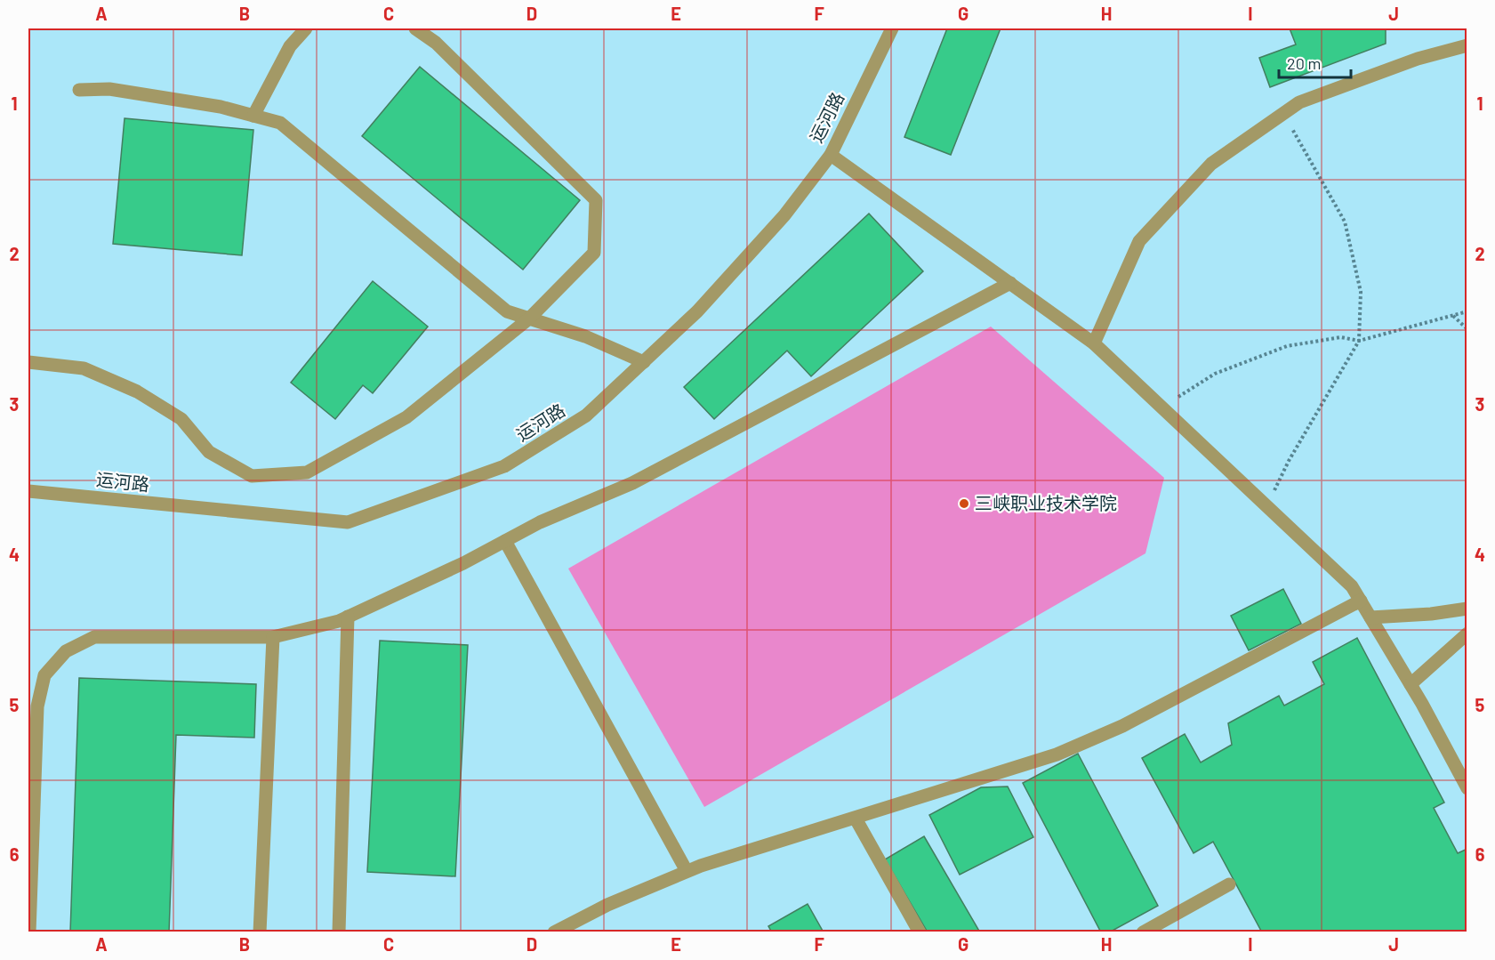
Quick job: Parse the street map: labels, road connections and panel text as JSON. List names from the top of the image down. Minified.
{"streets":{"street":["运河路"]},"places":["三峡职业技术学院"],"scale_bar":"20 m","grid":{"columns":["A","B","C","D","E","F","G","H","I","J"],"rows":["1","2","3","4","5","6"]}}
